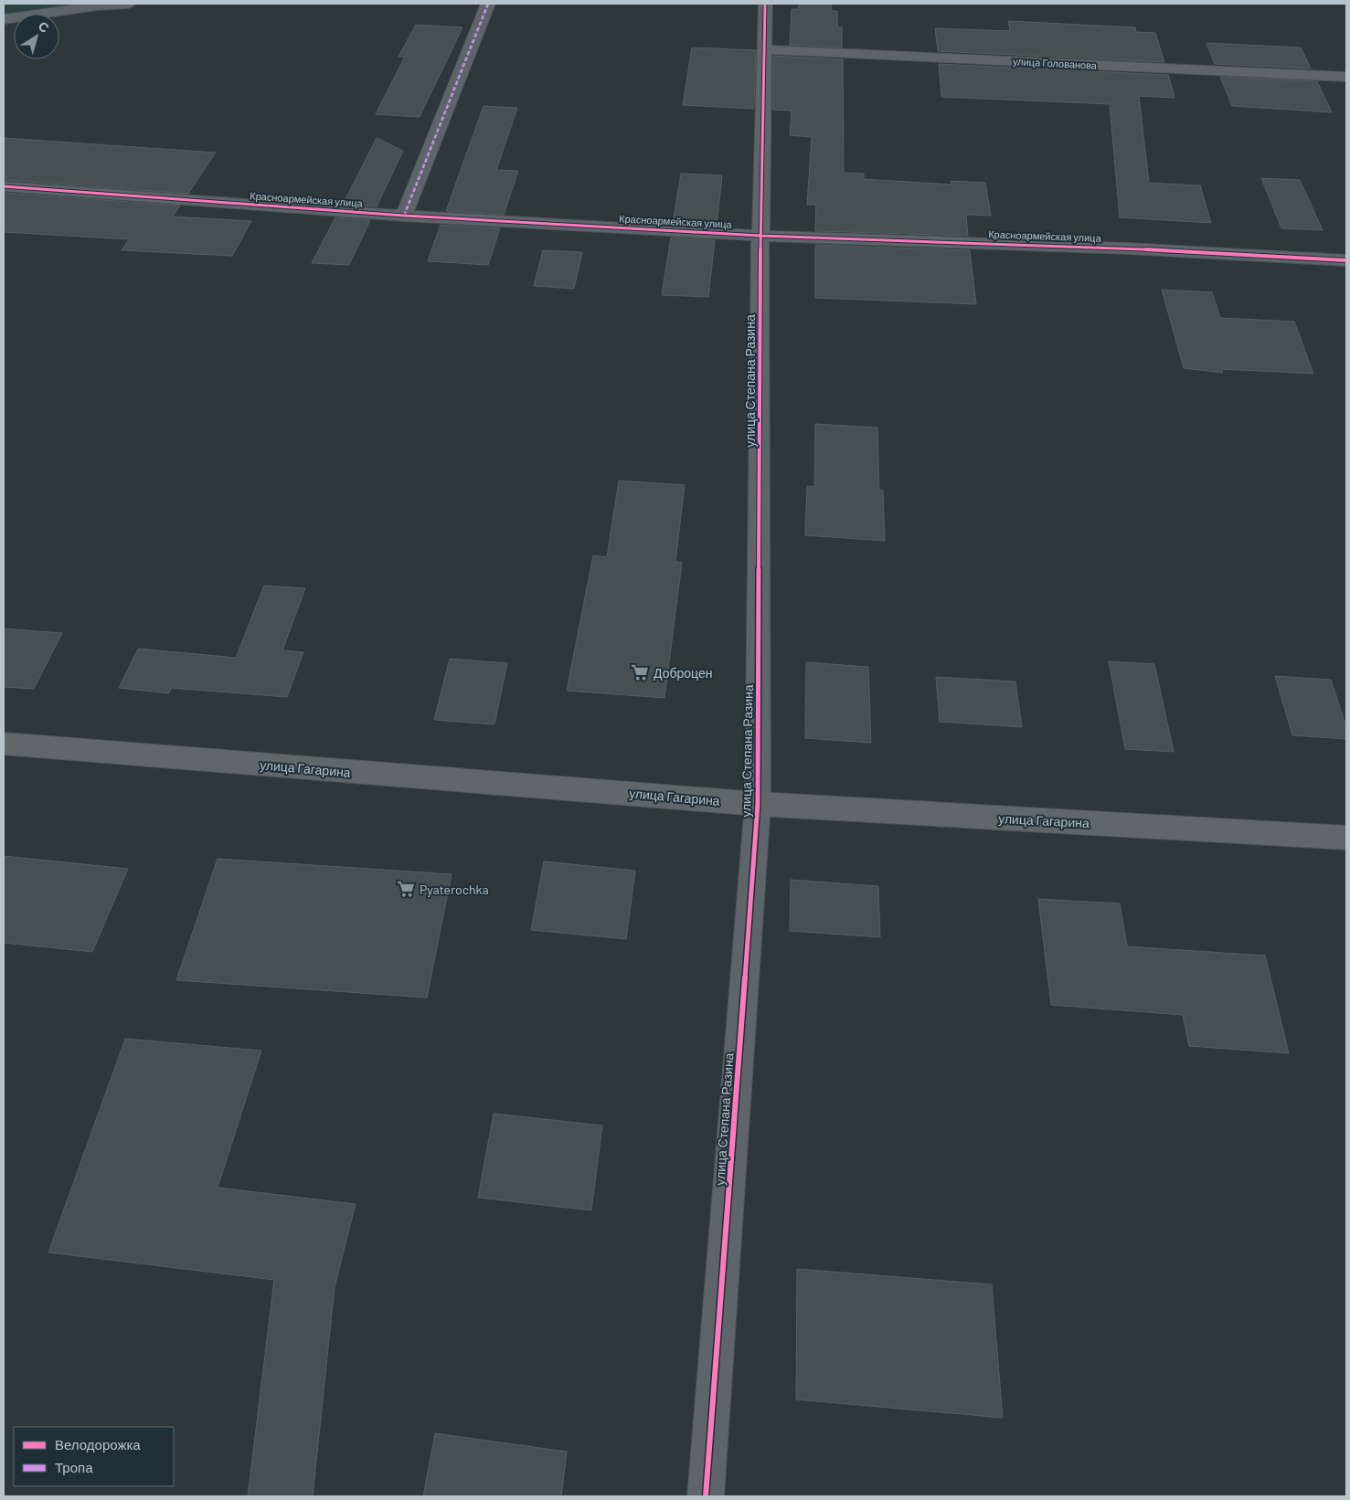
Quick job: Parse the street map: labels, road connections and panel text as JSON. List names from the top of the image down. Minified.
{"streets":{"main road":["улица Гагарина"],"street":["улица Голованова","Красноармейская улица","улица Степана Разина"]},"crossings":[["улица Голованова","улица Степана Разина"],["Красноармейская улица","улица Степана Разина"],["улица Степана Разина","улица Гагарина"]],"places":{"supermarket":["Доброцен","Pyaterochka"]},"legend":["Велодорожка","Тропа"],"north":"top right"}
